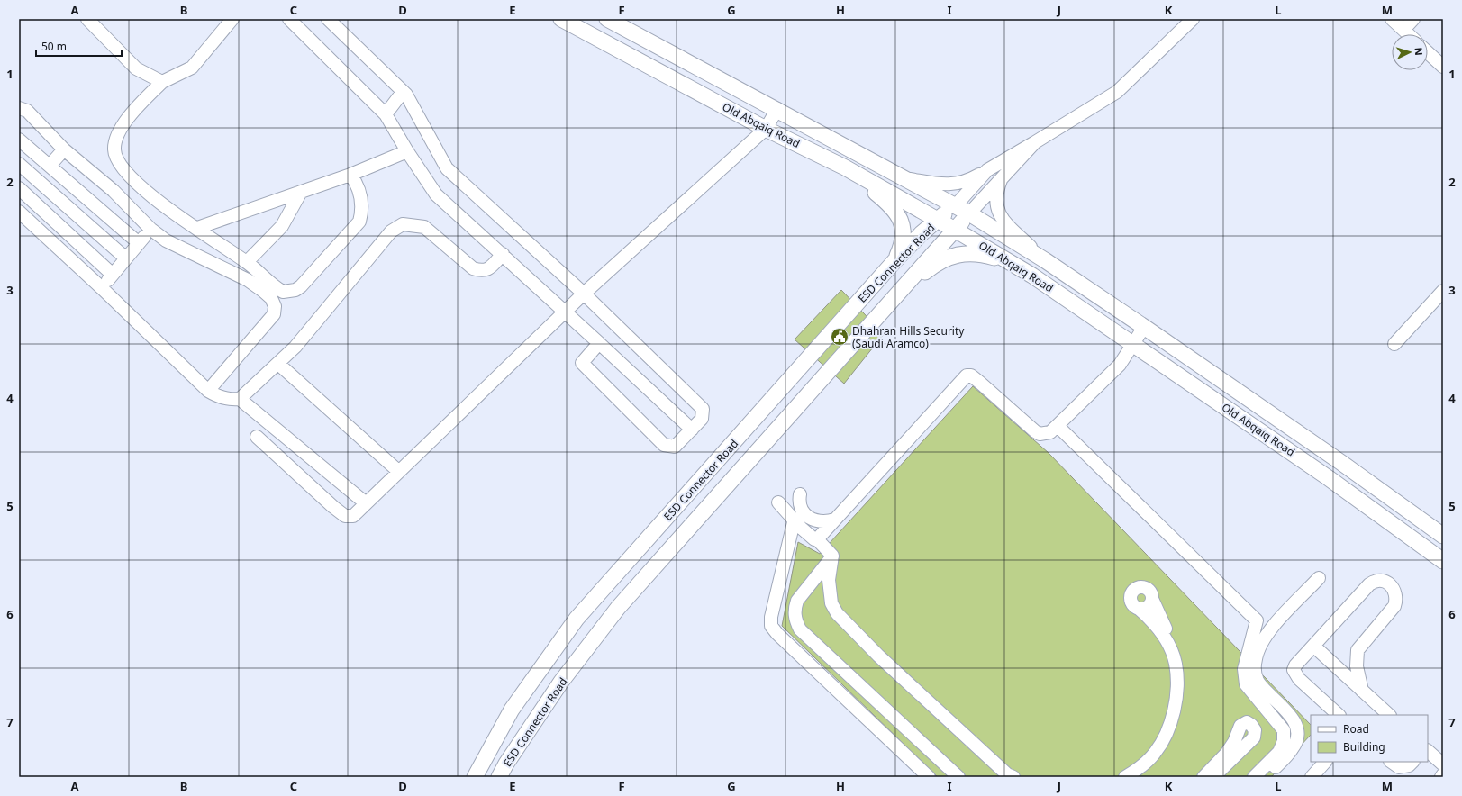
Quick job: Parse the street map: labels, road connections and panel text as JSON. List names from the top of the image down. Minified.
{"streets":{"main road":["Old Abqaiq Road","ESD Connector Road"]},"crossings":[["Old Abqaiq Road","ESD Connector Road"]],"places":{"public building":["Dhahran Hills Security (Saudi Aramco)"]},"legend":["Road","Building"],"scale_bar":"50 m","north":"right","grid":{"columns":["A","B","C","D","E","F","G","H","I","J","K","L","M"],"rows":["1","2","3","4","5","6","7"]}}
